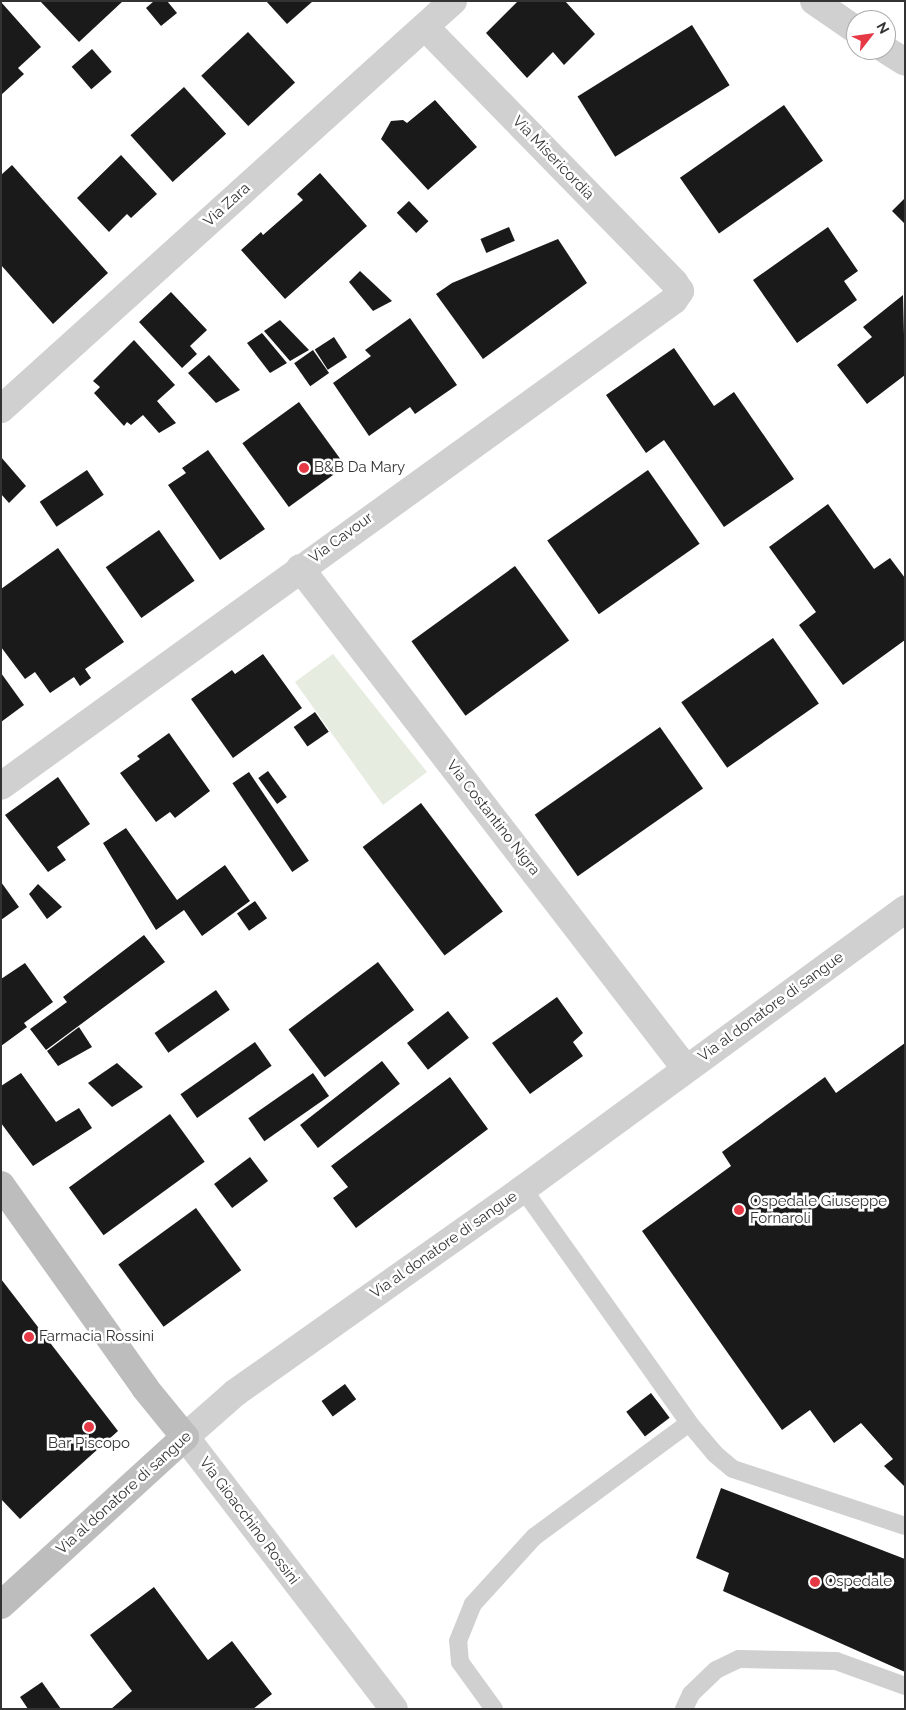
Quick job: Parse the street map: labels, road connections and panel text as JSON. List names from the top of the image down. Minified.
{"streets":{"street":["Via Misericordia","Via Zara","Via Cavour","Via Costantino Nigra","Via al donatore di sangue","Via Gioacchino Rossini"]},"crossings":[["Via Misericordia","Via Zara"],["Via Misericordia","Via Cavour"],["Via Cavour","Via Costantino Nigra"],["Via Costantino Nigra","Via al donatore di sangue"],["Via al donatore di sangue","Via Gioacchino Rossini"]],"places":["B&B Da Mary","Ospedale Giuseppe Fornaroli","Farmacia Rossini","Bar Piscopo","Ospedale"],"north":"top right"}
